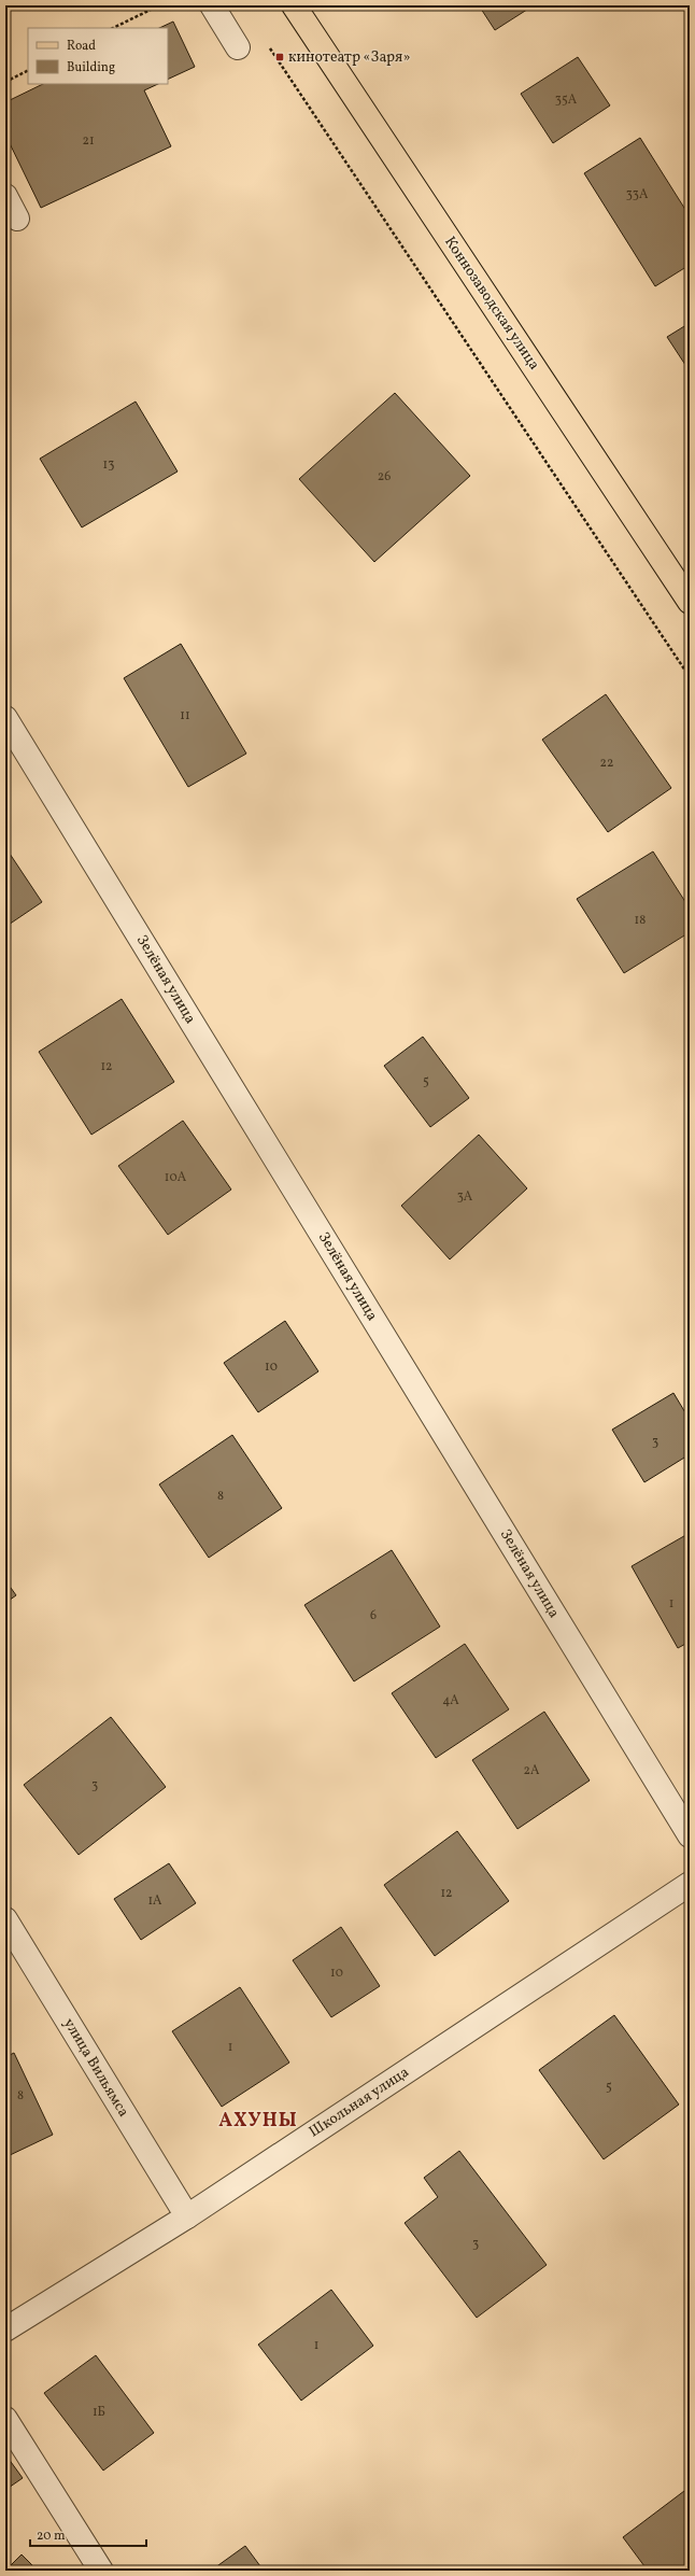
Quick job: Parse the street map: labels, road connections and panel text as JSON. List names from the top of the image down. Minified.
{"streets":{"main road":["Коннозаводская улица"],"street":["Зелёная улица","улица Вильямса","Школьная улица"]},"crossings":[["улица Вильямса","Школьная улица"]],"districts":["АХУНЫ"],"places":{"transit":["кинотеатр «Заря»"]},"house_numbers":["35А","21","33А","13","26","11","22","18","12","5","10А","3А","10","3","8","1","6","4А","2А","3","12","1А","10","1","5","8","3","1","1Б"],"legend":["Road","Building"],"scale_bar":"20 m"}
